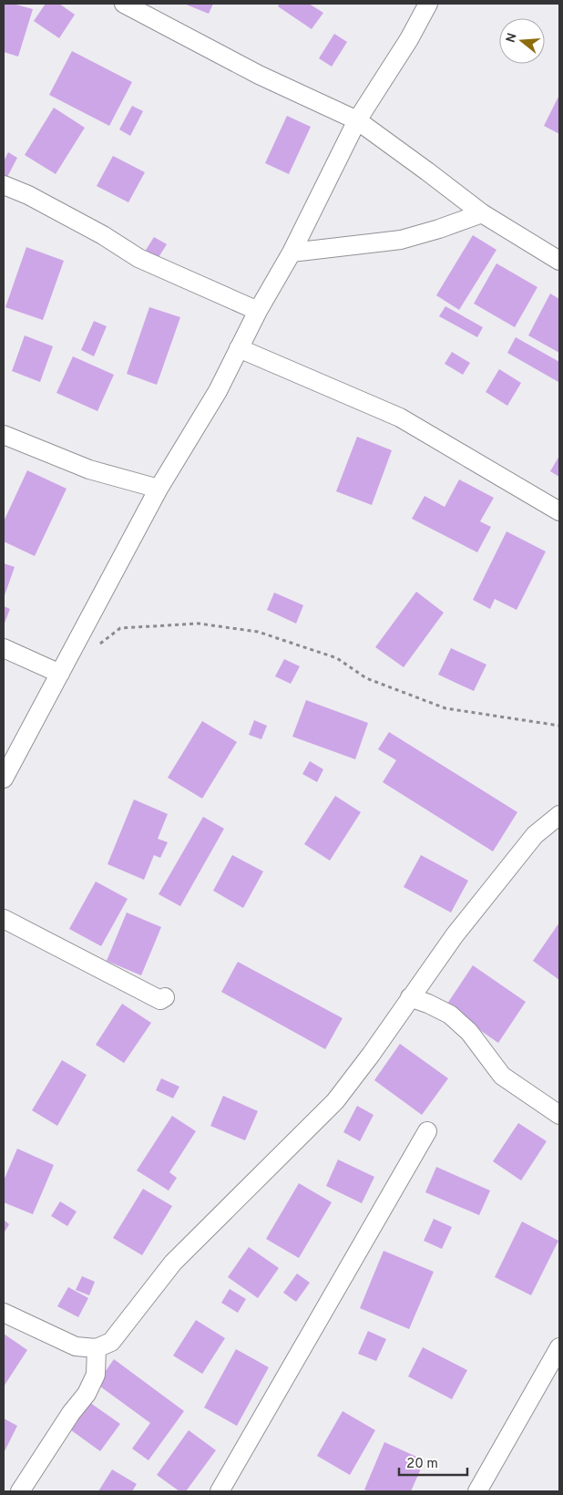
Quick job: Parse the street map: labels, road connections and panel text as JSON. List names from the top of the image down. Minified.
{"scale_bar":"20 m","north":"left"}
